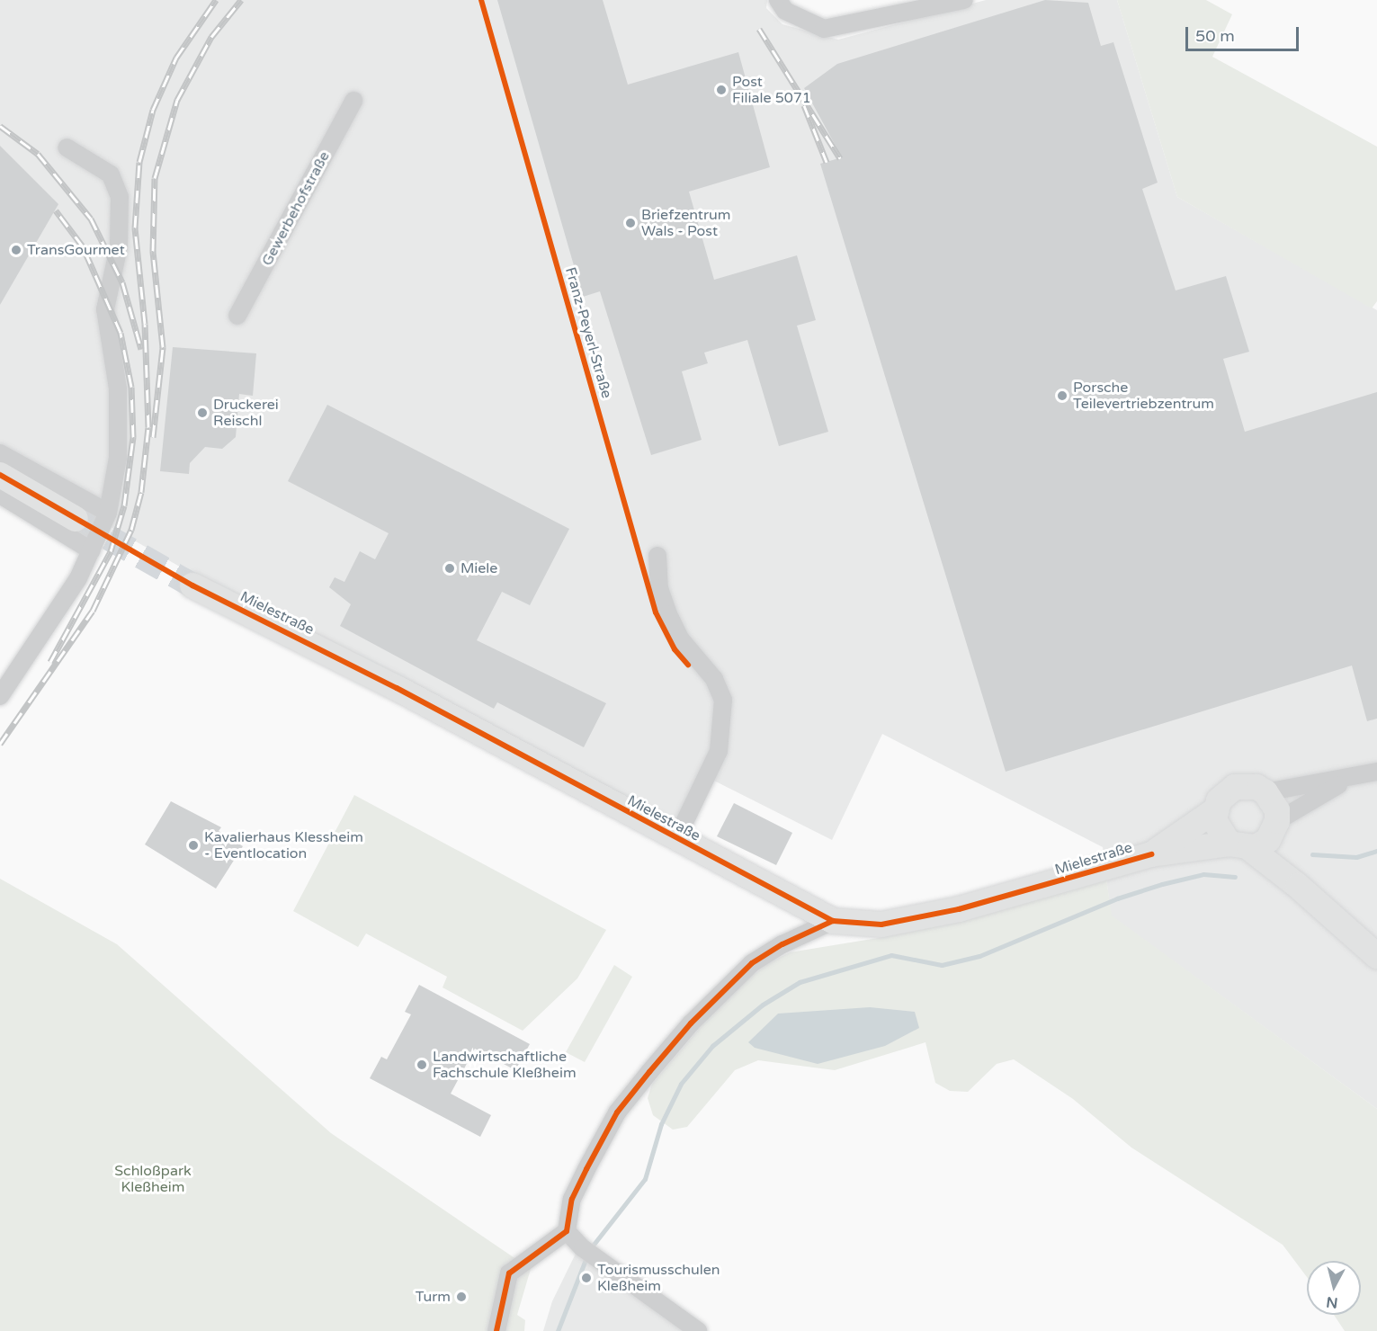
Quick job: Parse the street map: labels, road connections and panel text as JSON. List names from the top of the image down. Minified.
{"streets":{"street":["Gewerbehofstraße","Mielestraße"],"cycle path":["Franz-Peyerl-Straße"]},"parks":["Schloßpark Kleßheim"],"places":["Post Filiale 5071","Briefzentrum Wals - Post","TransGourmet","Porsche Teilevertriebzentrum","Druckerei Reischl","Miele","Kavalierhaus Klessheim - Eventlocation","Landwirtschaftliche Fachschule Kleßheim","Tourismusschulen Kleßheim","Turm"],"scale_bar":"50 m","north":"bottom"}
